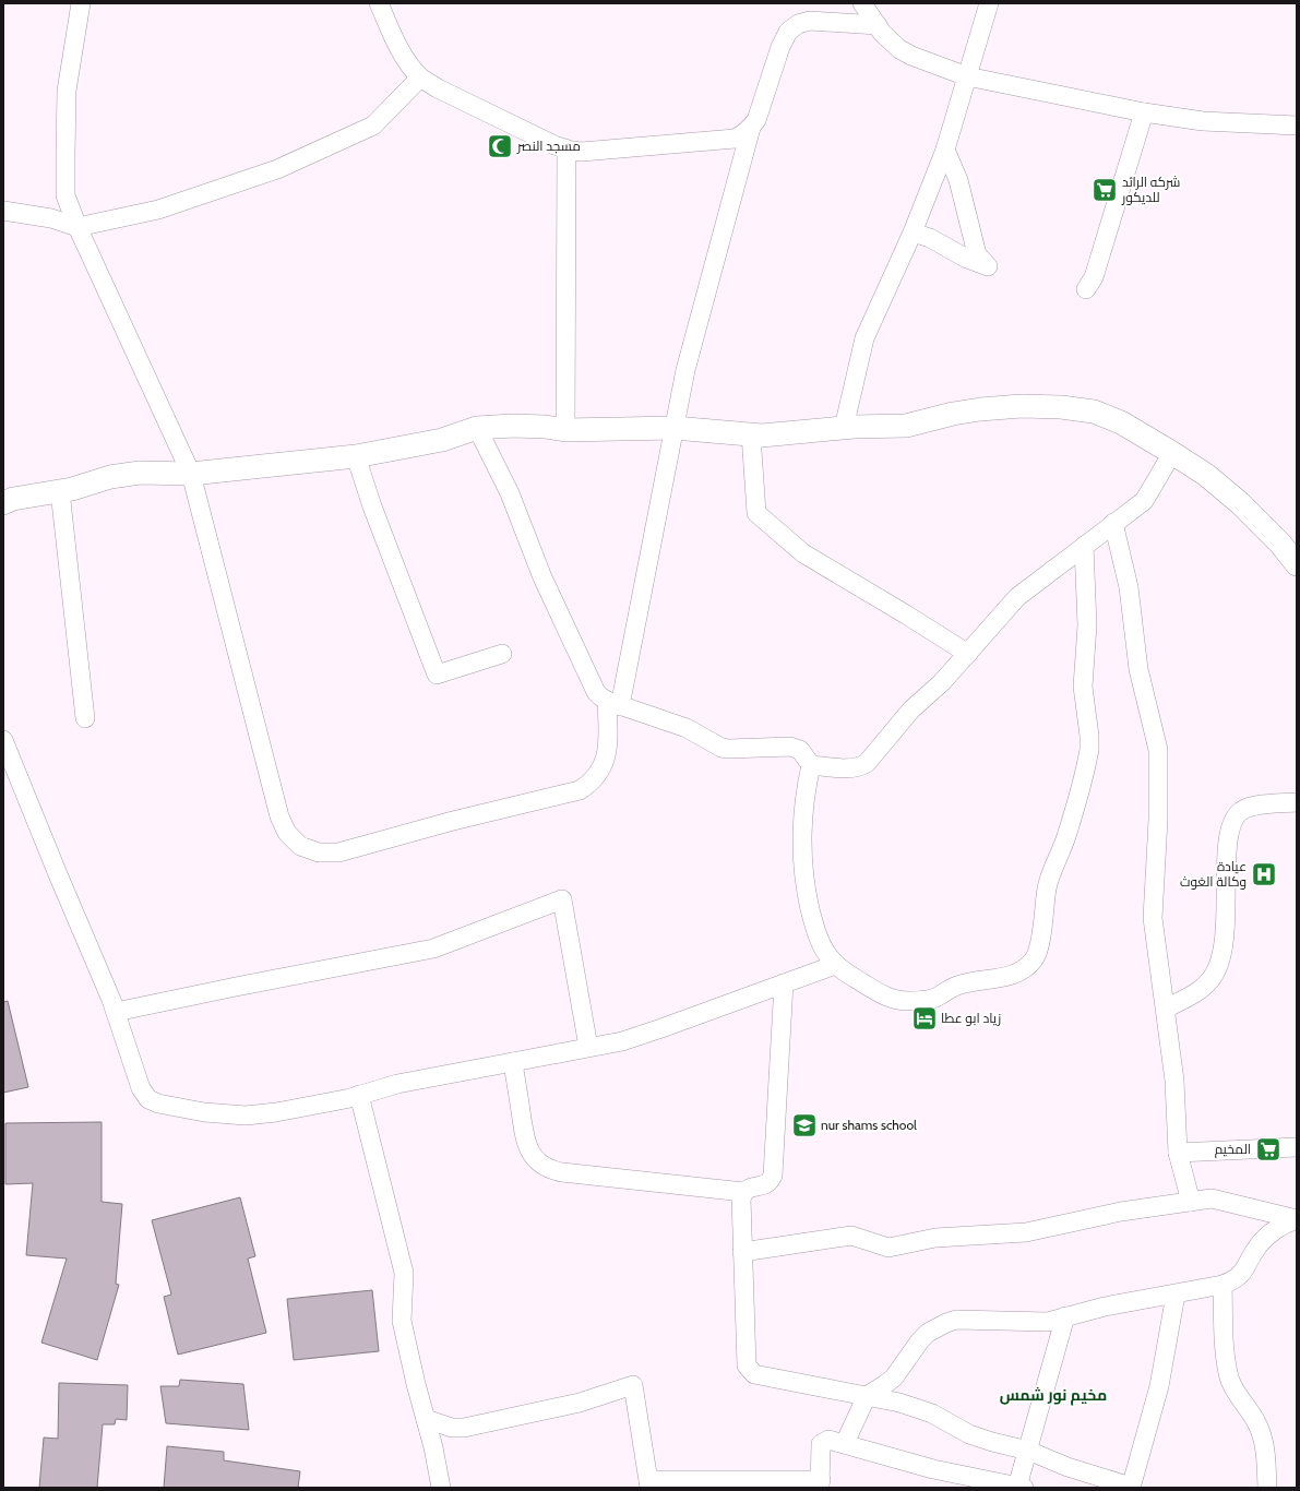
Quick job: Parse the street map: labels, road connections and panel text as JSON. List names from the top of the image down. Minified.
{"districts":["ِمخيم نور شمس"],"places":{"mosque":["مسجد النصر"],"supermarket":["شركه الرائد للديكور","المخيم"],"hospital":["عيادة وكالة الغوث"],"hotel":["زياد ابو عطا"],"school or university":["nur shams school"]}}
